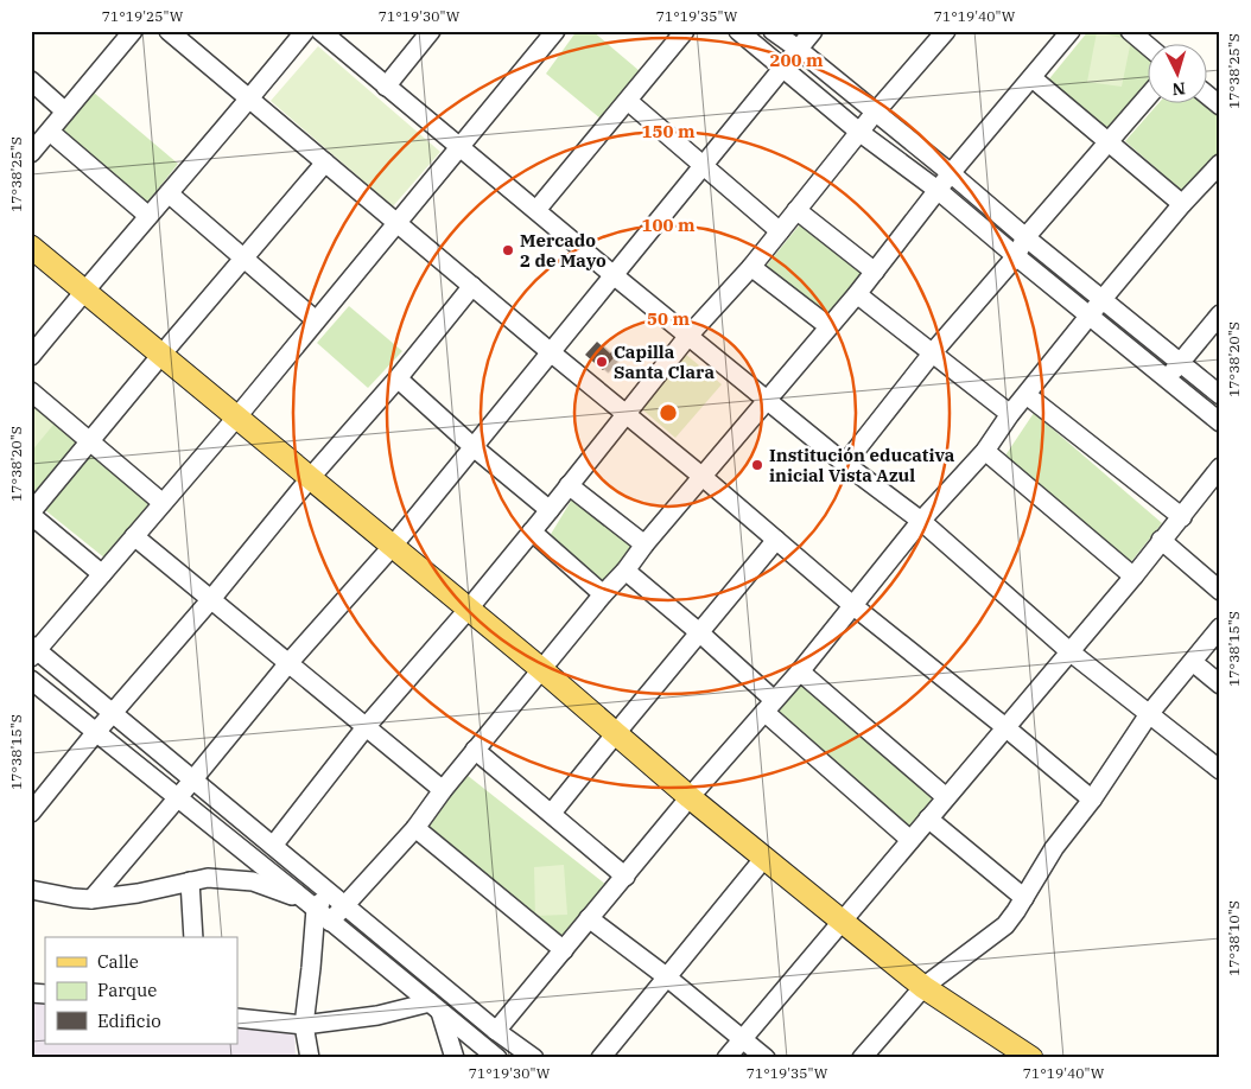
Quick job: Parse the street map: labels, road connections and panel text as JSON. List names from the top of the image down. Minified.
{"places":["Mercado 2 de Mayo","Capilla Santa Clara","Institución educativa inicial Vista Azul"],"legend":["Calle","Parque","Edificio"],"north":"bottom","coordinates":["71°19'25\"W","71°19'30\"W","71°19'35\"W","71°19'40\"W","17°38'25\"S","17°38'20\"S","17°38'15\"S","17°38'10\"S"],"rings":["200 m","150 m","100 m","50 m"]}
